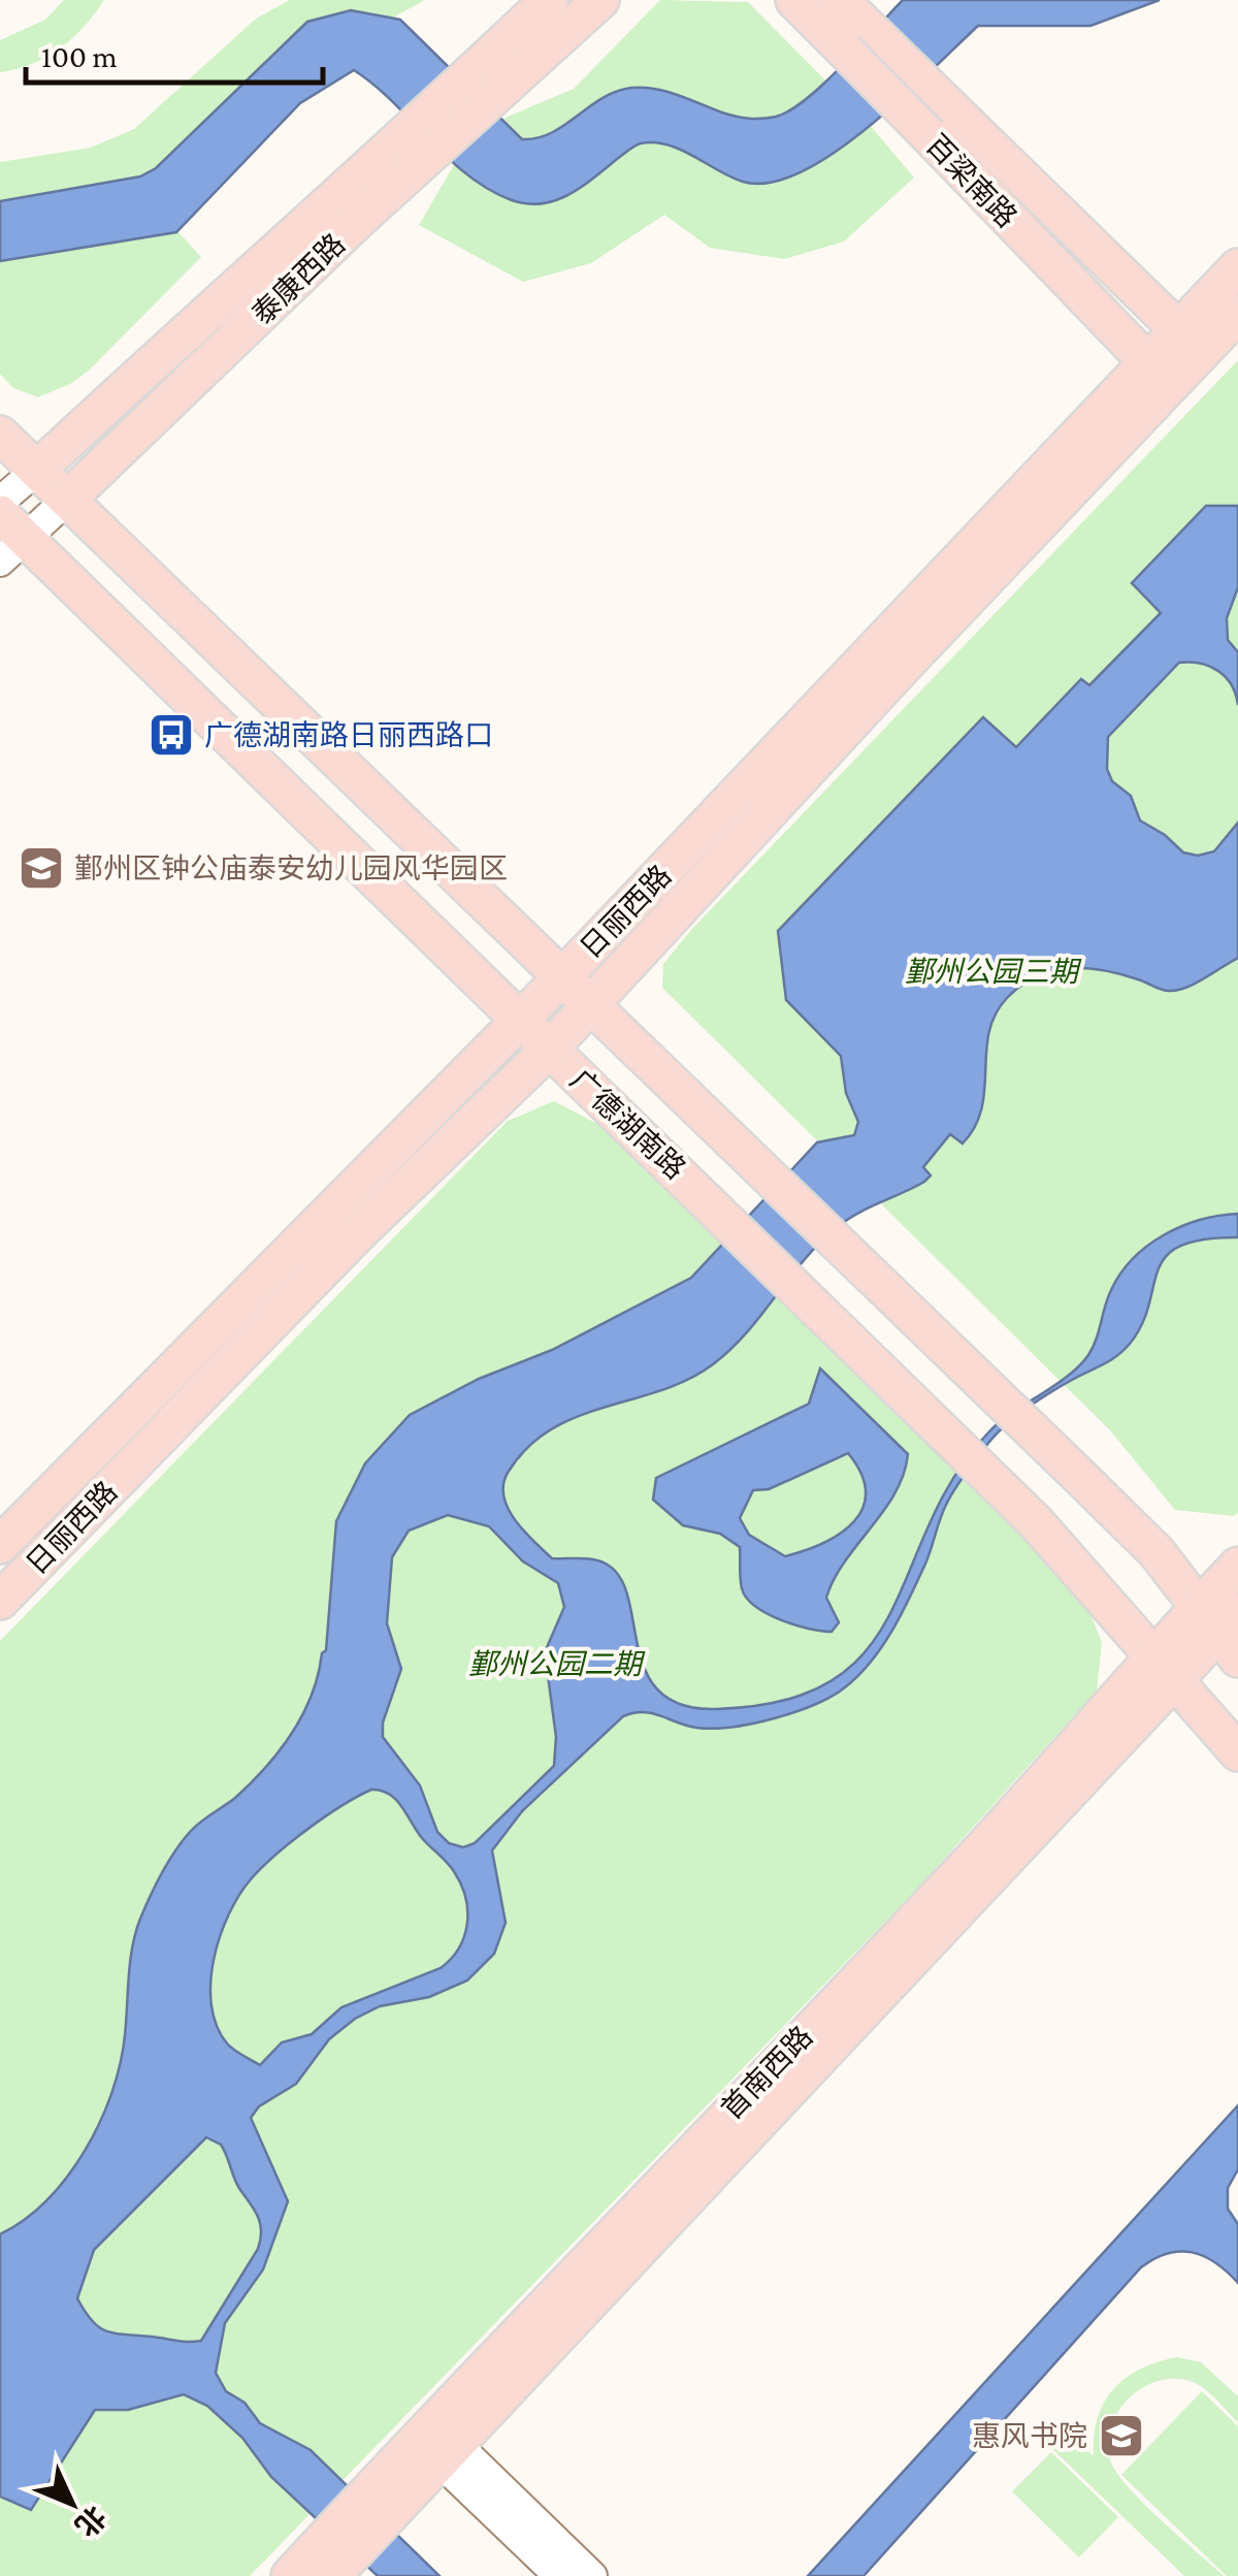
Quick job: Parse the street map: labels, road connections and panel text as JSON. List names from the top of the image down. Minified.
{"streets":{"main road":["百梁南路","泰康西路","日丽西路","广德湖南路","首南西路"]},"crossings":[["百梁南路","日丽西路"],["泰康西路","广德湖南路"],["日丽西路","广德湖南路"],["广德湖南路","首南西路"]],"parks":["鄞州公园三期","鄞州公园二期"],"places":{"bus stop":["广德湖南路日丽西路口"],"school or university":["鄞州区钟公庙泰安幼儿园风华园区","惠风书院"]},"scale_bar":"100 m","north":"bottom right"}
